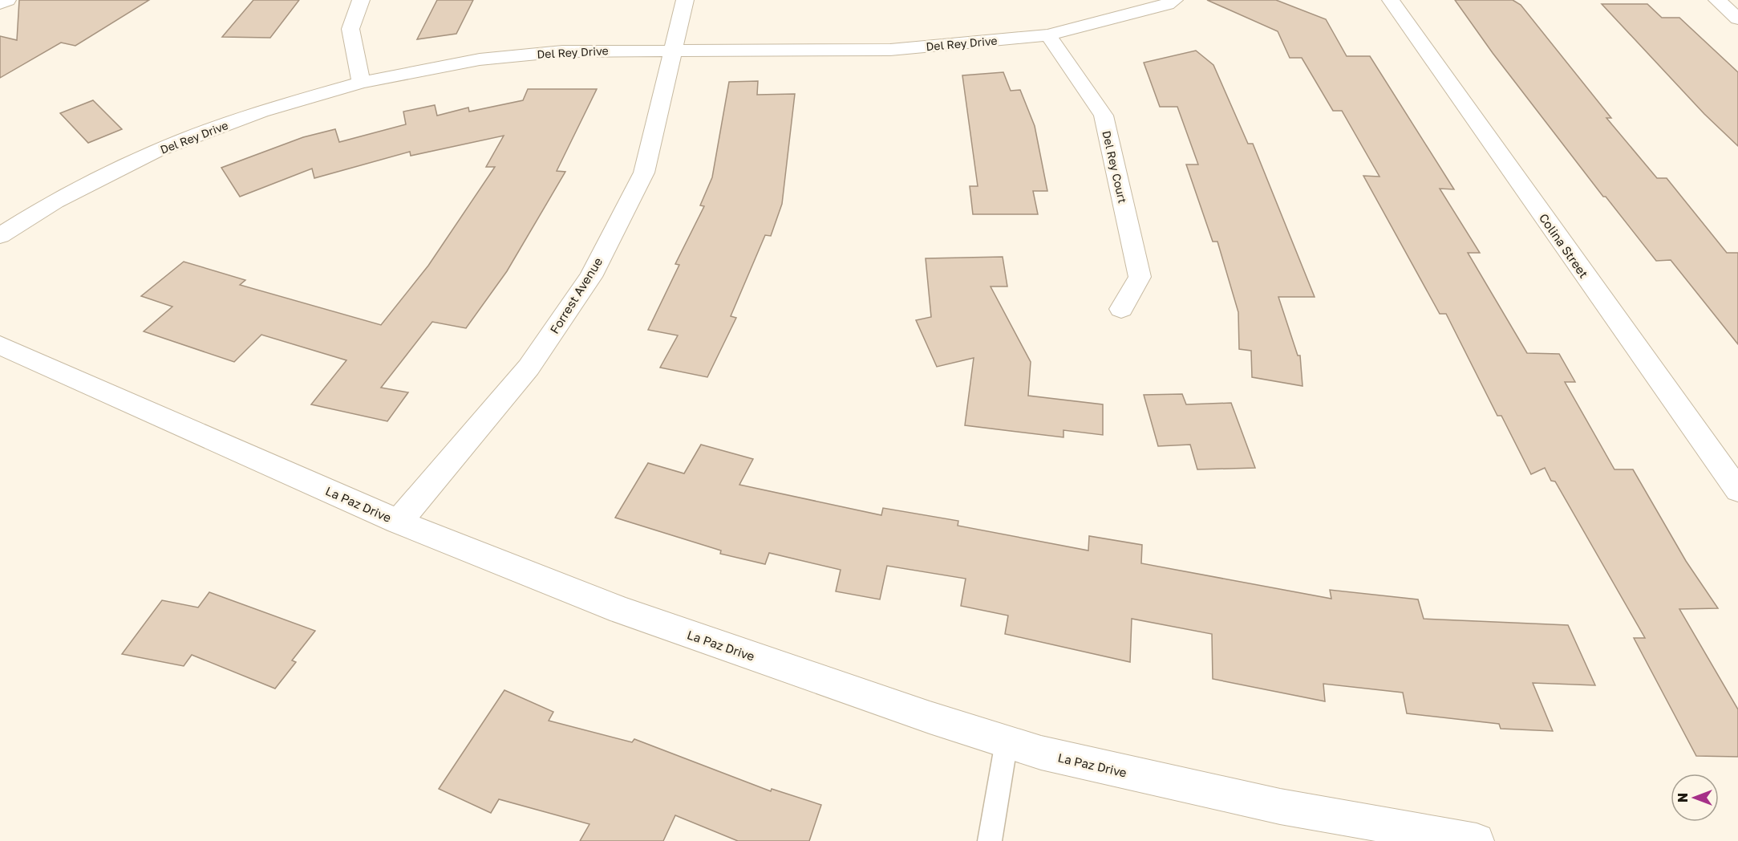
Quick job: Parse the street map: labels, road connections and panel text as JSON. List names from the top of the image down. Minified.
{"streets":{"street":["Del Rey Drive","Del Rey Court","Colina Street","Forrest Avenue","La Paz Drive"]},"crossings":[["Del Rey Drive","Del Rey Court"],["Del Rey Drive","Forrest Avenue"],["Forrest Avenue","La Paz Drive"]],"north":"left"}
